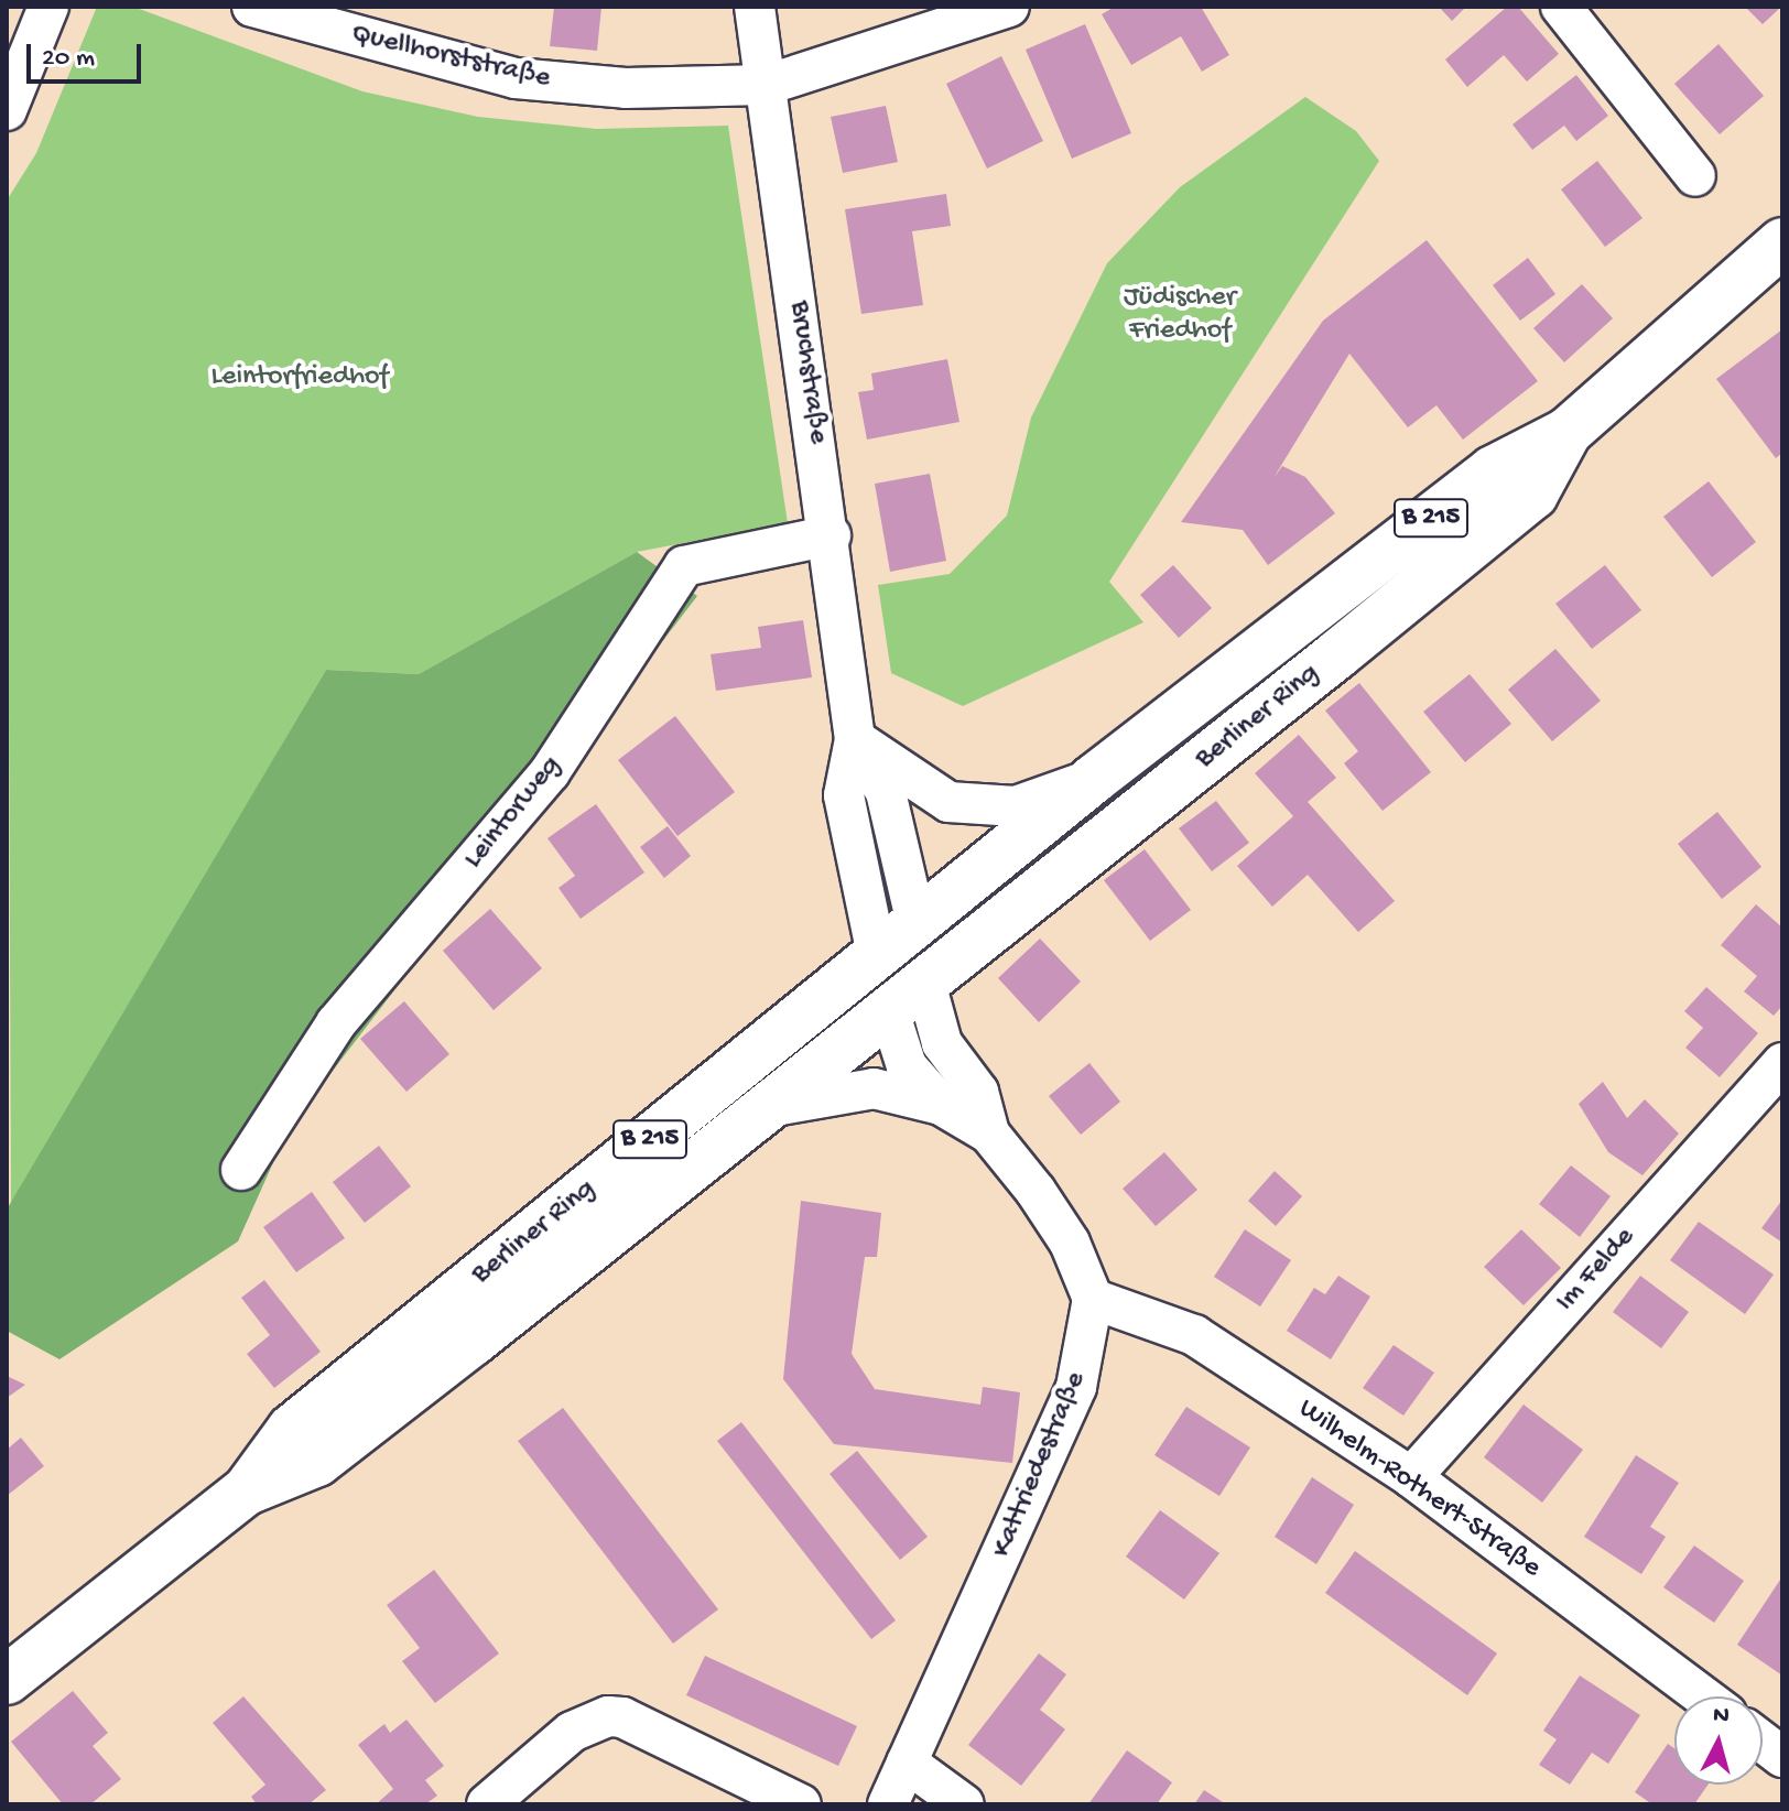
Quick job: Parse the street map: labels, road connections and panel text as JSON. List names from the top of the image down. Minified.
{"streets":{"main road":["B 215","Berliner Ring"],"street":["Quellhorststraße","Bruchstraße","Leintorweg","Im Felde","Kattriedestraße","Wilhelm-Rothert-Straße"]},"crossings":[["Quellhorststraße","Bruchstraße"],["Bruchstraße","Berliner Ring"],["Bruchstraße","Leintorweg"],["Im Felde","Wilhelm-Rothert-Straße"],["Kattriedestraße","Wilhelm-Rothert-Straße"]],"parks":["Jüdischer Friedhof","Leintorfriedhof"],"scale_bar":"20 m","north":"top"}
